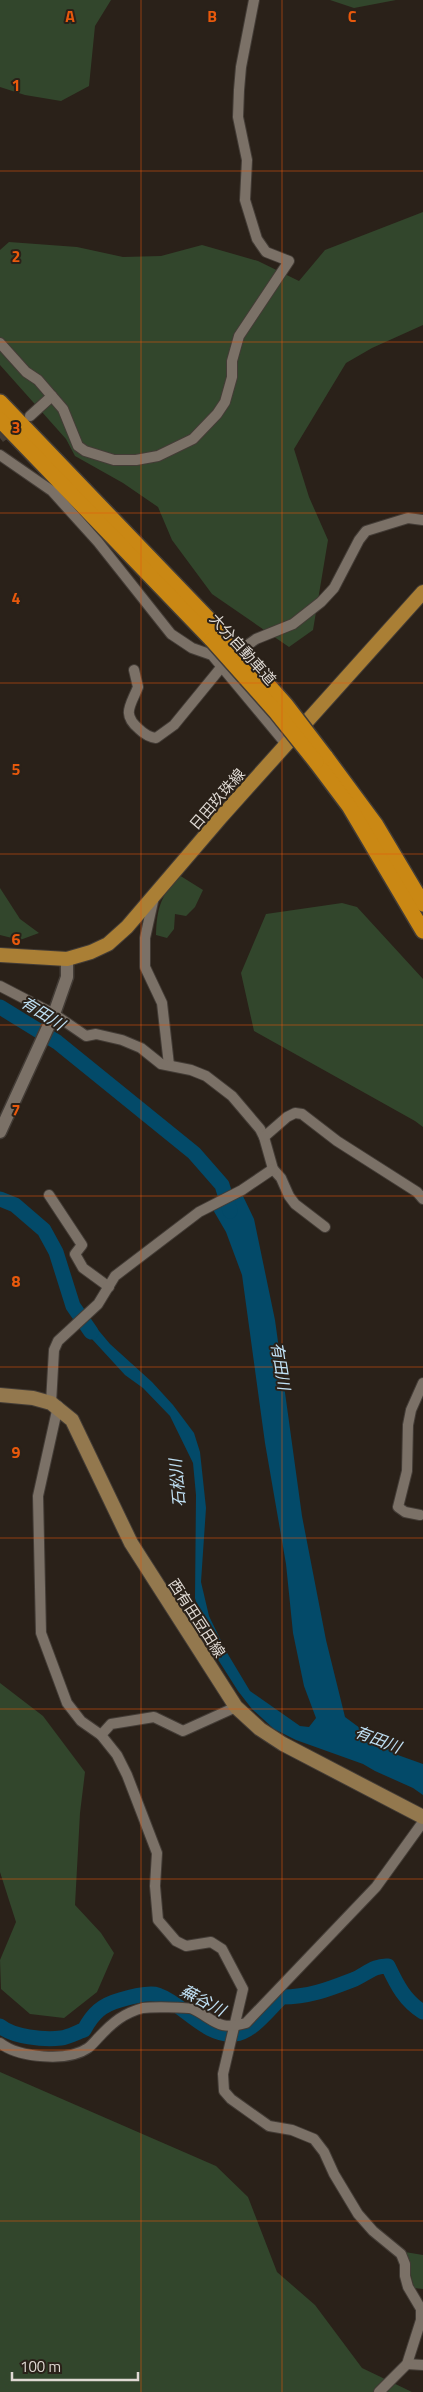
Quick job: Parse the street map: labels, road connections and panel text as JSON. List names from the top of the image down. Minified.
{"streets":{"highway":["大分自動車道"],"main road":["日田玖珠線","西有田豆田線"]},"water":["有田川","石松川","蕪谷川"],"scale_bar":"100 m","grid":{"columns":["A","B","C"],"rows":["1","2","3","4","5","6","7","8","9"]}}
